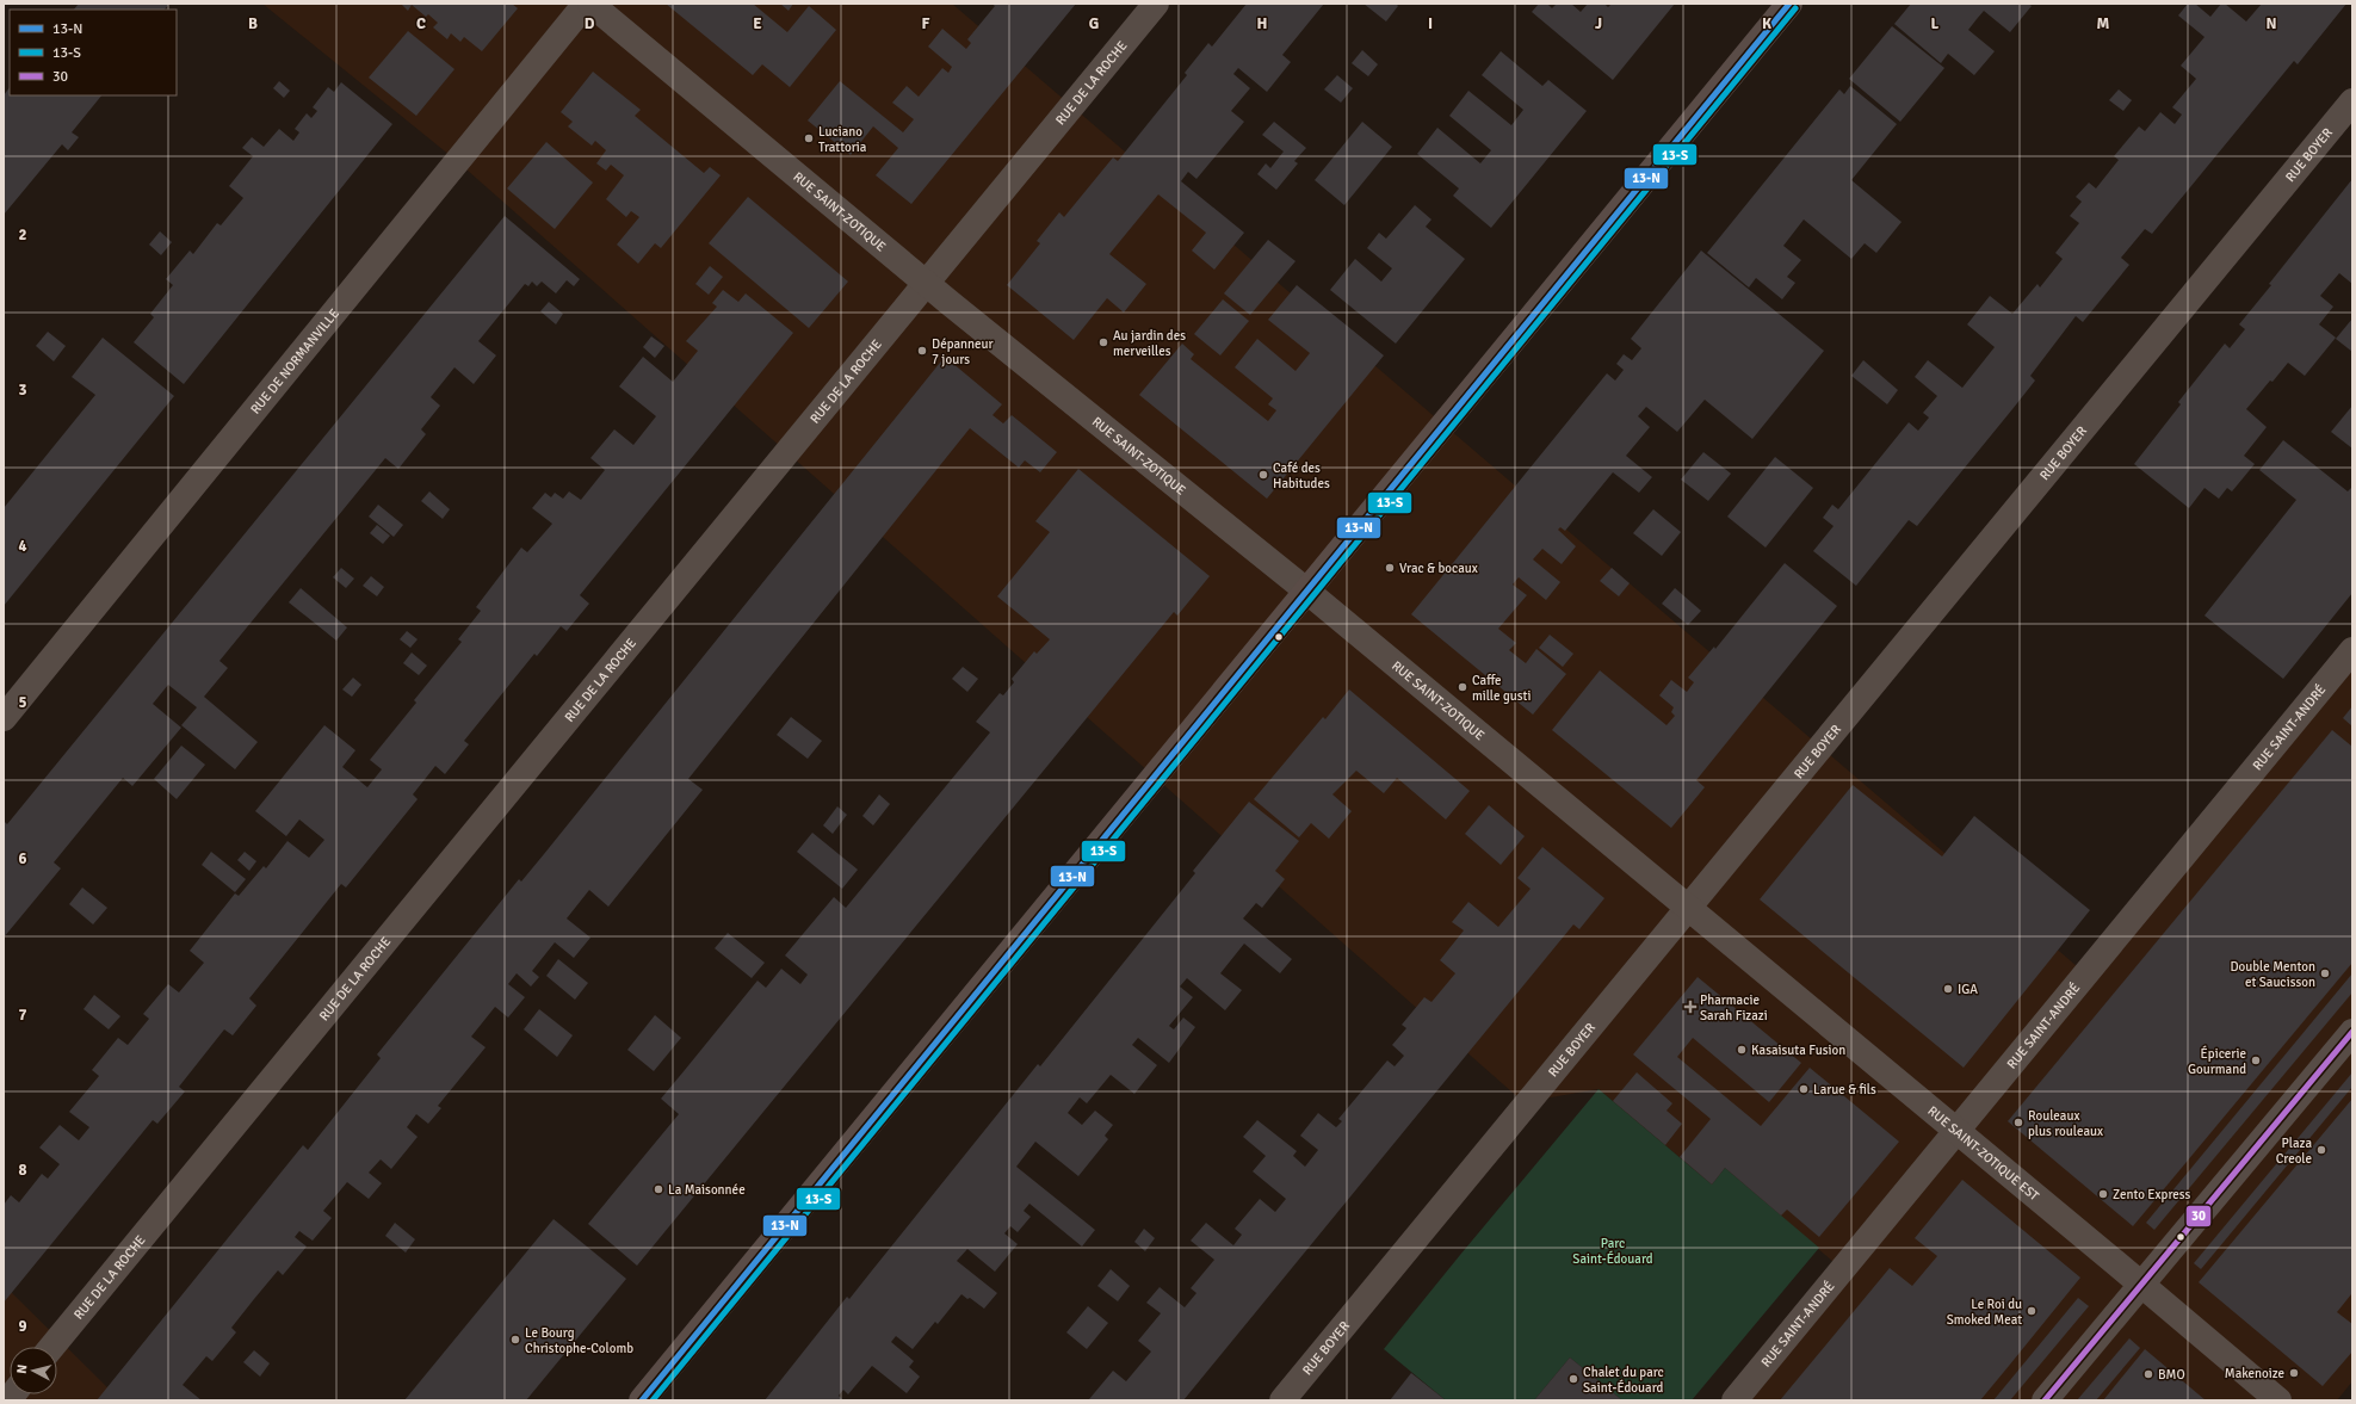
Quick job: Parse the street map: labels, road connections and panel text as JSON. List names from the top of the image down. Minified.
{"streets":{"street":["RUE DE LA ROCHE","RUE BOYER","RUE SAINT-ZOTIQUE","RUE DE NORMANVILLE","RUE SAINT-ANDRÉ","RUE SAINT-ZOTIQUE EST"]},"crossings":[["RUE DE LA ROCHE","RUE SAINT-ZOTIQUE"],["RUE BOYER","RUE SAINT-ZOTIQUE"],["RUE BOYER","RUE SAINT-ZOTIQUE EST"],["RUE SAINT-ZOTIQUE","RUE SAINT-ZOTIQUE EST"],["RUE SAINT-ANDRÉ","RUE SAINT-ZOTIQUE EST"]],"parks":["Parc Saint-Édouard"],"places":{"other":["Luciano Trattoria","Au jardin des merveilles","Dépanneur 7 jours","Café des Habitudes","Vrac & bocaux","Caffe mille gusti","Double Menton et Saucisson","IGA","Kasaisuta Fusion","Épicerie Gourmand","Larue & fils","Rouleaux plus rouleaux","Plaza Creole","La Maisonnée","Zento Express","Le Roi du Smoked Meat","Le Bourg Christophe-Colomb","Makenoize","BMO","Chalet du parc Saint-Édouard"],"health":["Pharmacie Sarah Fizazi"]},"lines":["transit line 13-N","transit line 13-S","transit line 30"],"legend":["13-N","13-S","30"],"north":"left","grid":{"columns":["B","C","D","E","F","G","H","I","J","K","L","M","N"],"rows":["2","3","4","5","6","7","8","9"]}}
